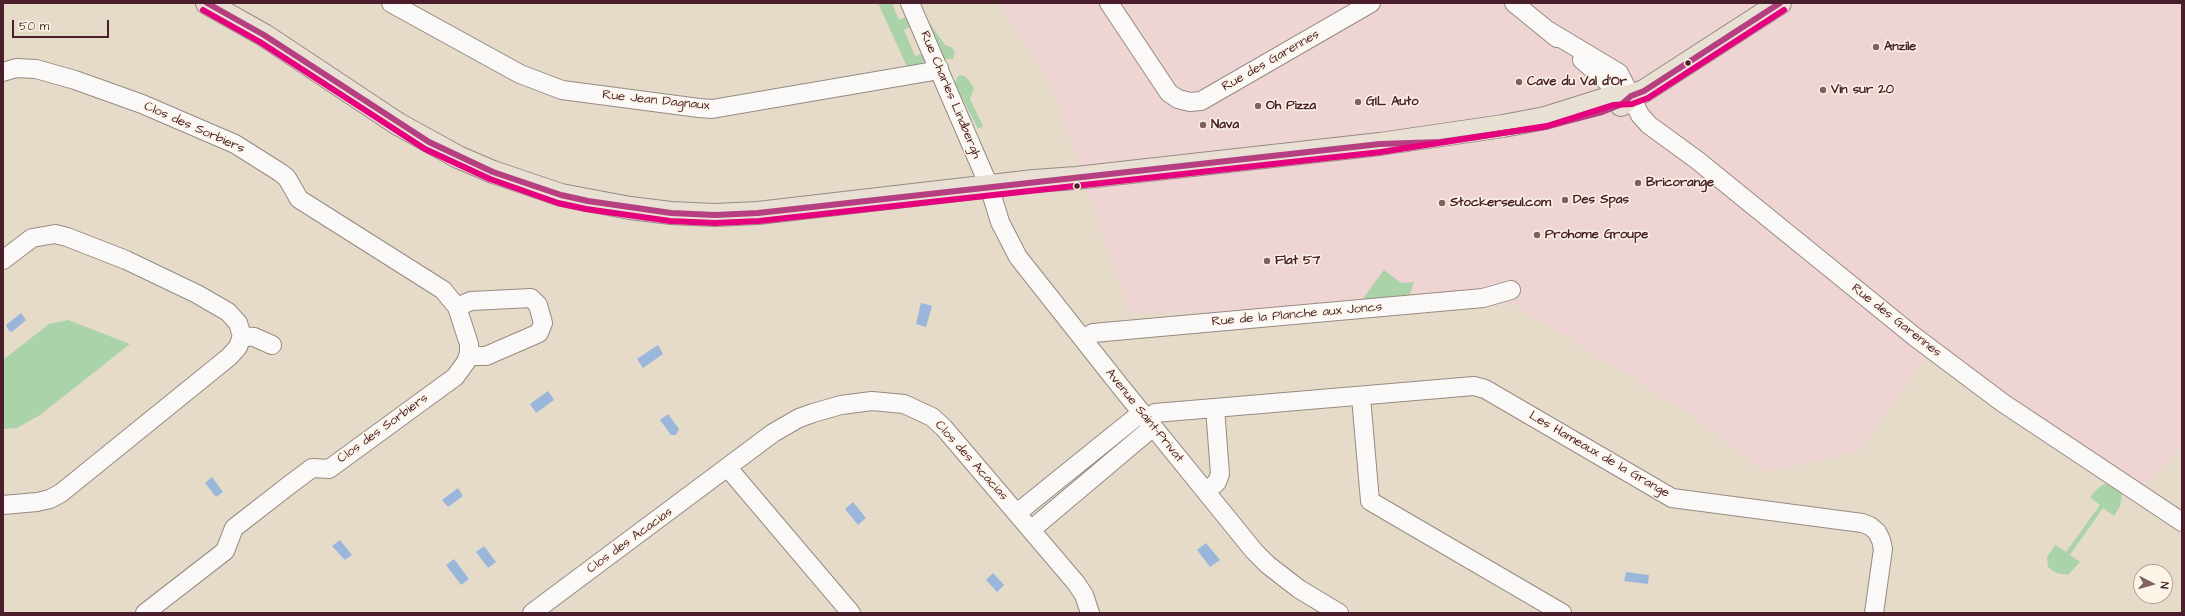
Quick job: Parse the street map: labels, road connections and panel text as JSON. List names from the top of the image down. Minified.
{"streets":{"street":["Rue des Garennes","Rue Charles Lindbergh","Rue Jean Dagnaux","Clos des Sorbiers","Rue de la Planche aux Joncs","Avenue Saint-Privat","Les Hameaux de la Grange","Clos des Acacias"]},"crossings":[["Rue Charles Lindbergh","Rue Jean Dagnaux"],["Rue Charles Lindbergh","Avenue Saint-Privat"],["Rue de la Planche aux Joncs","Avenue Saint-Privat"],["Avenue Saint-Privat","Les Hameaux de la Grange"],["Avenue Saint-Privat","Clos des Acacias"],["Les Hameaux de la Grange","Clos des Acacias"]],"places":["Anzile","Cave du Val d'Or","Vin sur 20","GIL Auto","Oh Pizza","Nava","Bricorange","Des Spas","Stockerseul.com","Prohome Groupe","Flat 57"],"scale_bar":"50 m","north":"right"}
